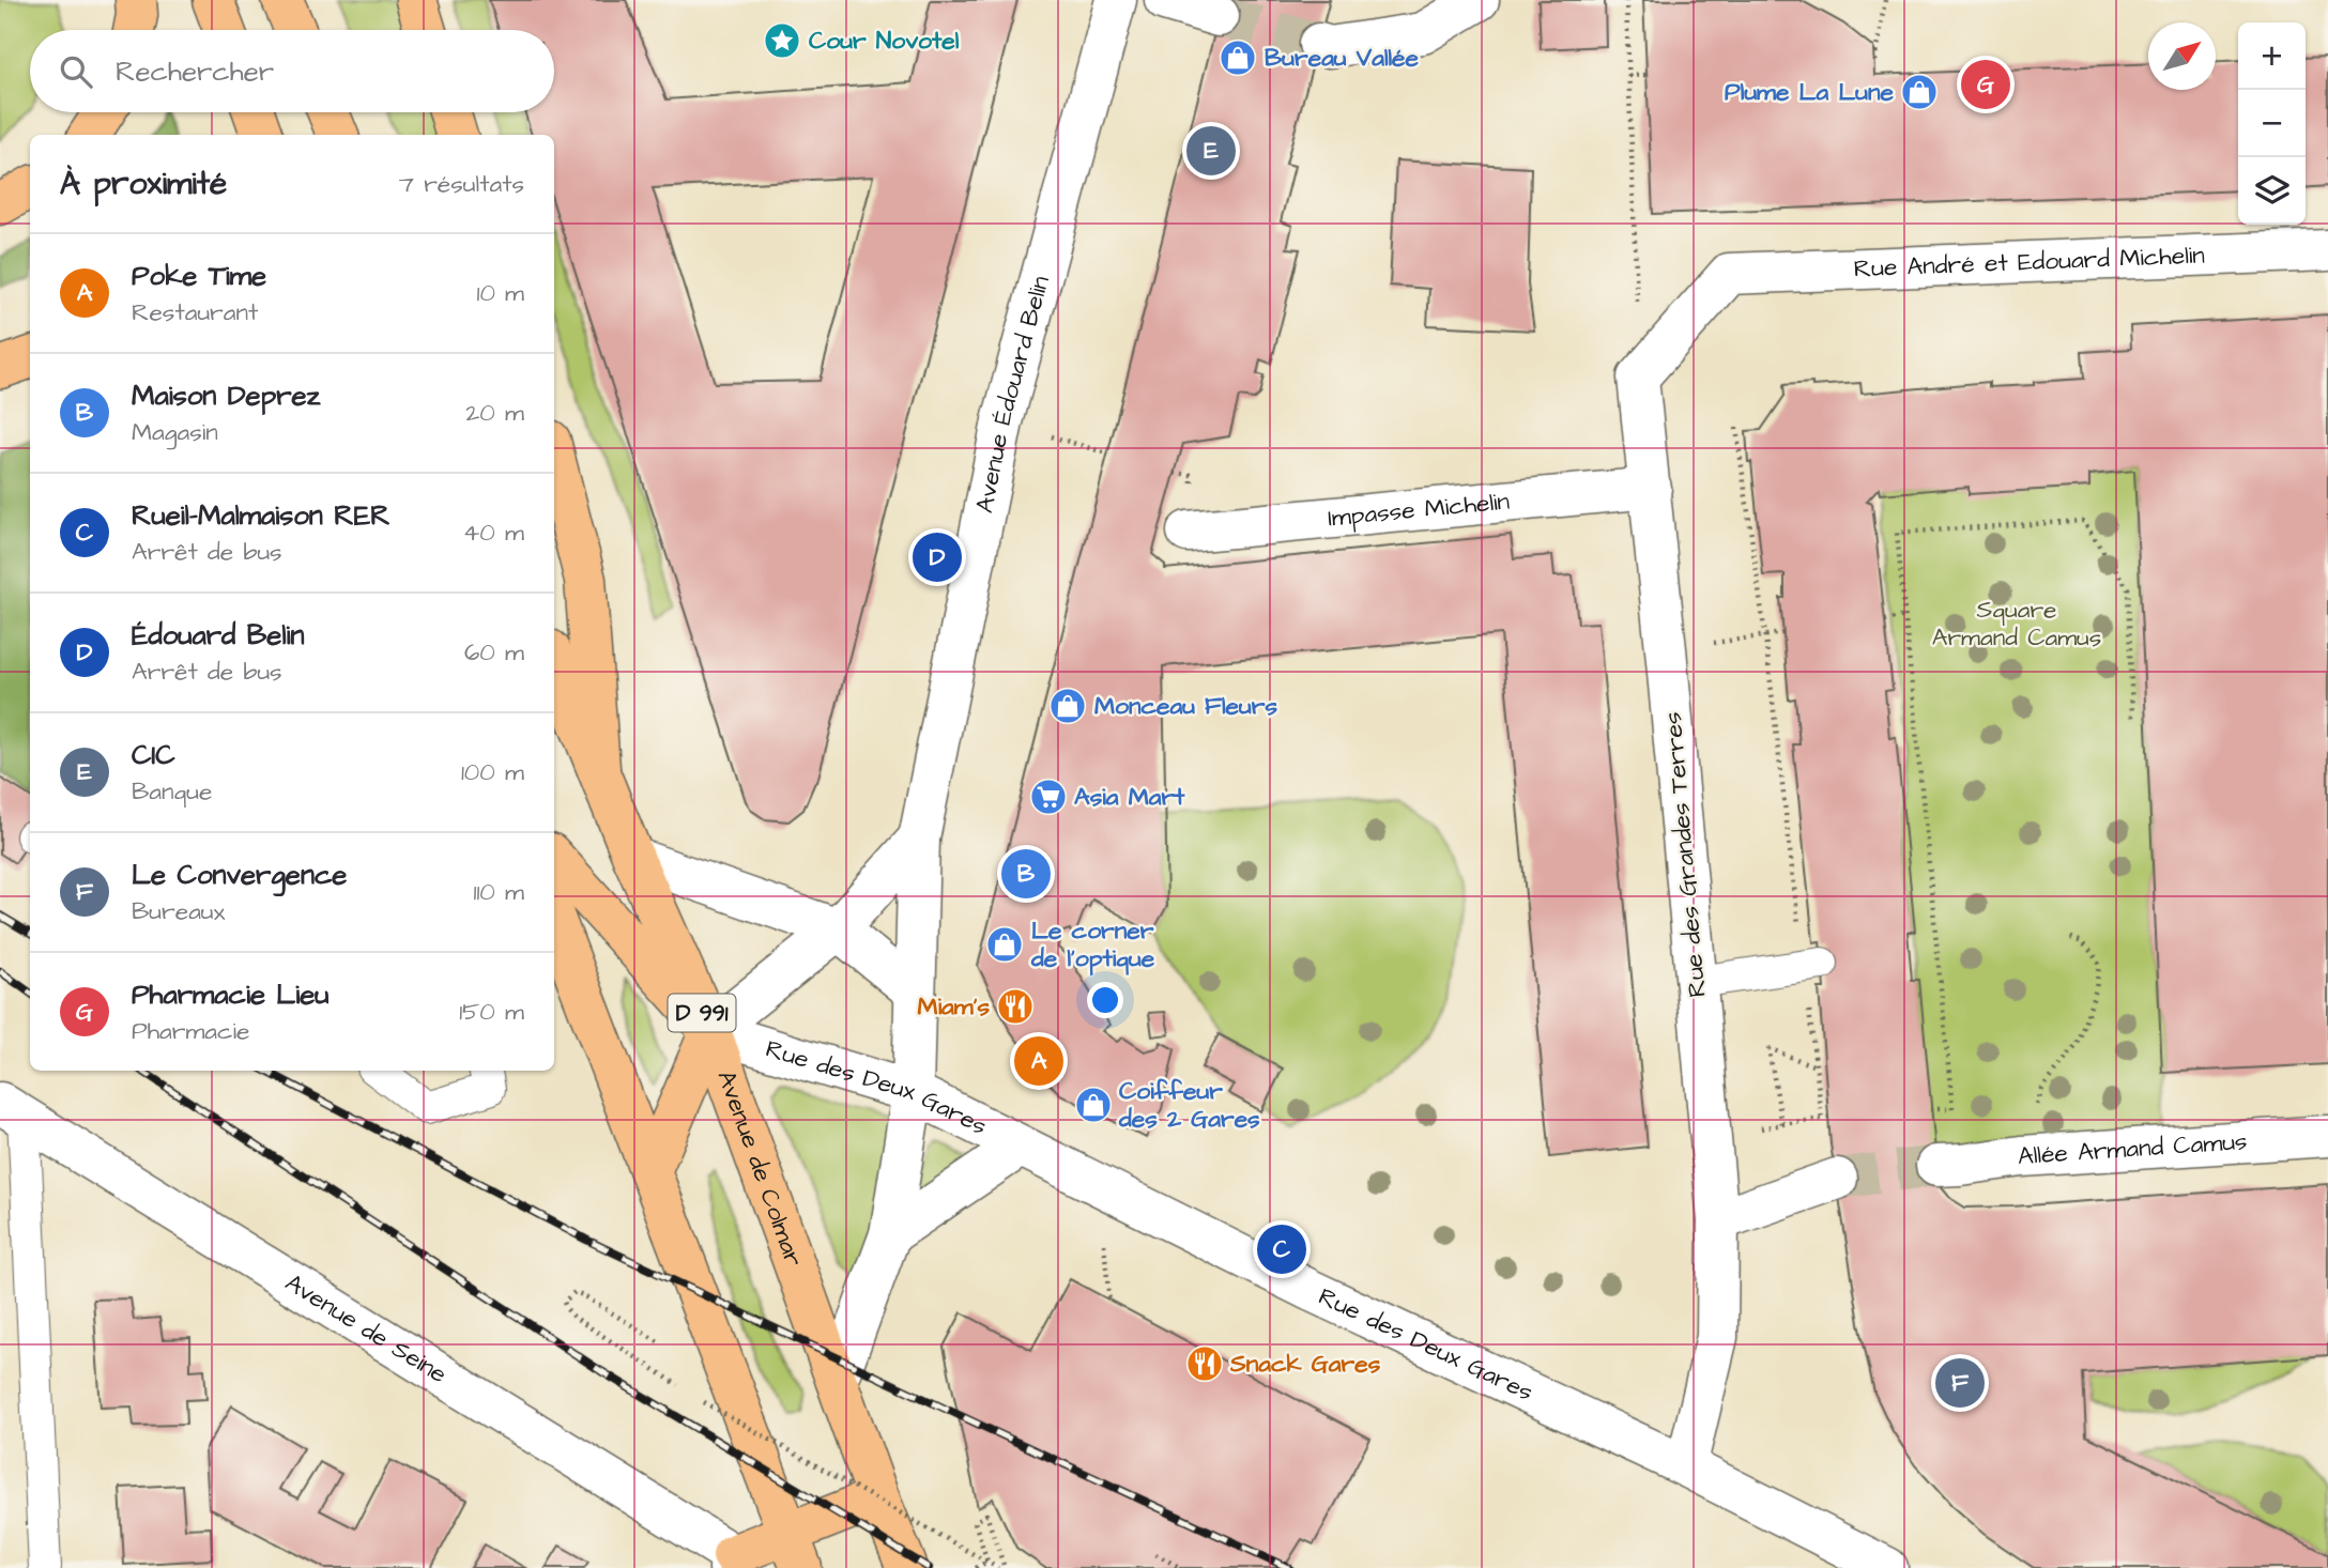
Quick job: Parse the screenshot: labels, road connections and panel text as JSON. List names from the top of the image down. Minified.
{"streets":{"main road":["D 991","Avenue de Colmar"],"street":["Rue André et Edouard Michelin","Avenue Édouard Belin","Impasse Michelin","Rue des Grandes Terres","Rue des Deux Gares","Allée Armand Camus","Avenue de Seine"]},"crossings":[["Rue André et Edouard Michelin","Rue des Grandes Terres"],["Avenue Édouard Belin","Rue des Deux Gares"],["Avenue Édouard Belin","Avenue de Colmar"],["Impasse Michelin","Rue des Grandes Terres"],["Rue des Grandes Terres","Rue des Deux Gares"],["Rue des Deux Gares","Avenue de Colmar"]],"parks":["Square Armand Camus"],"places":{"place":["Cour Novotel"],"shop":["Bureau Vallée","Plume La Lune","Monceau Fleurs","Le corner de l'optique","Coiffeur des 2 Gares"],"supermarket":["Asia Mart"],"restaurant":["Miam's","Snack Gares"]},"north":"top right","page":{"map_buttons":["+","−"],"search":"Rechercher","pins":["G","E","D","B","A","C","F"],"heading":["À proximité","7 résultats"],"list":[{"mark":"A","name":"Poke Time","note":"Restaurant","value":"10 m"},{"mark":"B","name":"Maison Deprez","note":"Magasin","value":"20 m"},{"mark":"C","name":"Rueil-Malmaison RER","note":"Arrêt de bus","value":"40 m"},{"mark":"D","name":"Édouard Belin","note":"Arrêt de bus","value":"60 m"},{"mark":"E","name":"CIC","note":"Banque","value":"100 m"},{"mark":"F","name":"Le Convergence","note":"Bureaux","value":"110 m"},{"mark":"G","name":"Pharmacie Lieu","note":"Pharmacie","value":"150 m"}]}}
